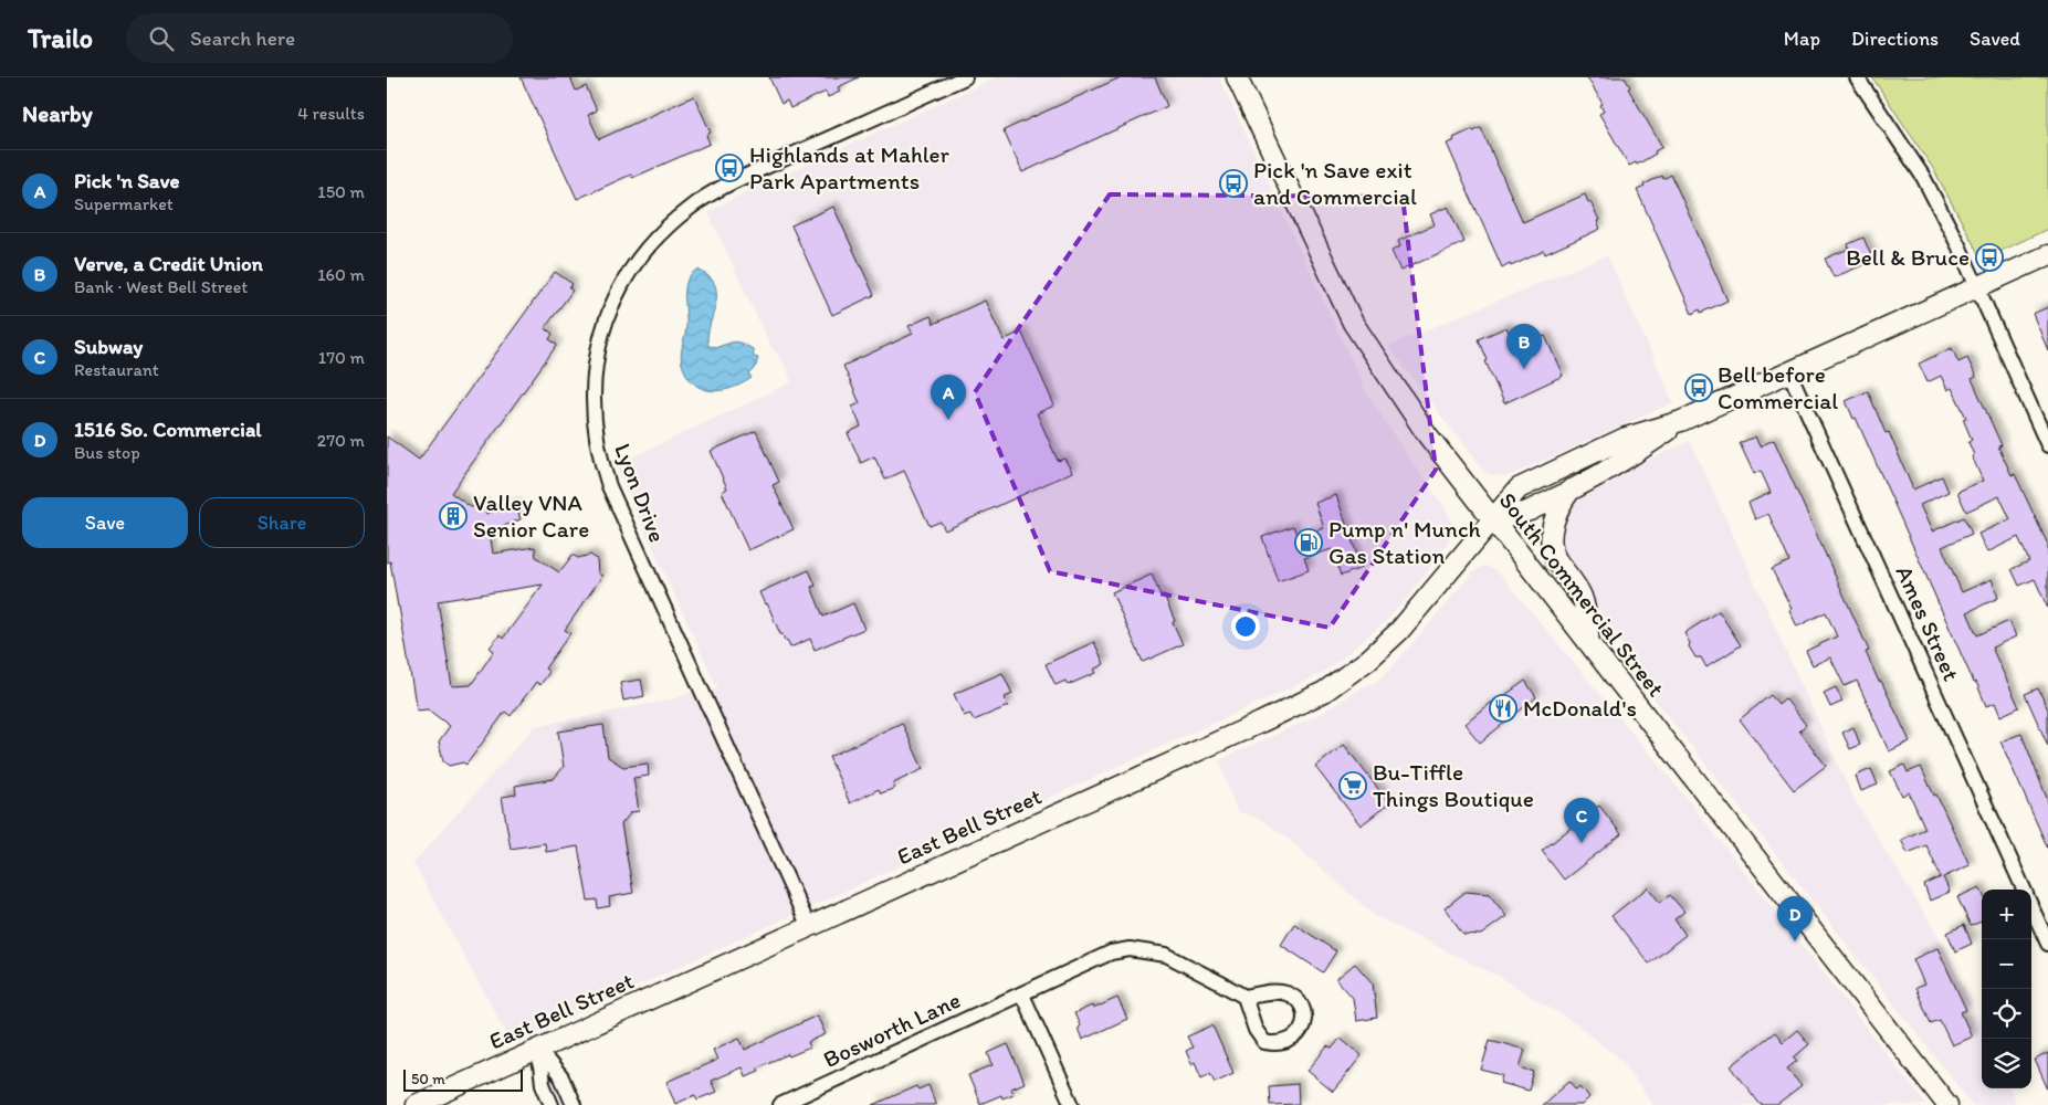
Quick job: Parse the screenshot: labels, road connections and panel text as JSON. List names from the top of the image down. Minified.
{"streets":{"main road":["South Commercial Street","East Bell Street"],"street":["Lyon Drive","Ames Street","Bosworth Lane"]},"crossings":[["Lyon Drive","East Bell Street"],["South Commercial Street","East Bell Street"]],"places":{"bus stop":["Highlands at Mahler Park Apartments","Pick 'n Save exit and Commercial","Bell & Bruce","Bell before Commercial"],"building":["Valley VNA Senior Care"],"fuel station":["Pump n' Munch Gas Station"],"restaurant":["McDonald's"],"supermarket":["Bu-Tiffle Things Boutique"]},"scale_bar":"50 m","page":{"header":"Trailo","search":"Search here","nav":["Map","Directions","Saved"],"heading":["Nearby","4 results"],"list":[{"mark":"A","name":"Pick 'n Save","note":"Supermarket","value":"150 m"},{"mark":"B","name":"Verve, a Credit Union","note":"Bank · West Bell Street","value":"160 m"},{"mark":"C","name":"Subway","note":"Restaurant","value":"170 m"},{"mark":"D","name":"1516 So. Commercial","note":"Bus stop","value":"270 m"}],"pins":["B","A","C","D"],"buttons":["Save","Share"],"map_buttons":["+","−"],"scale":"50 m"}}
